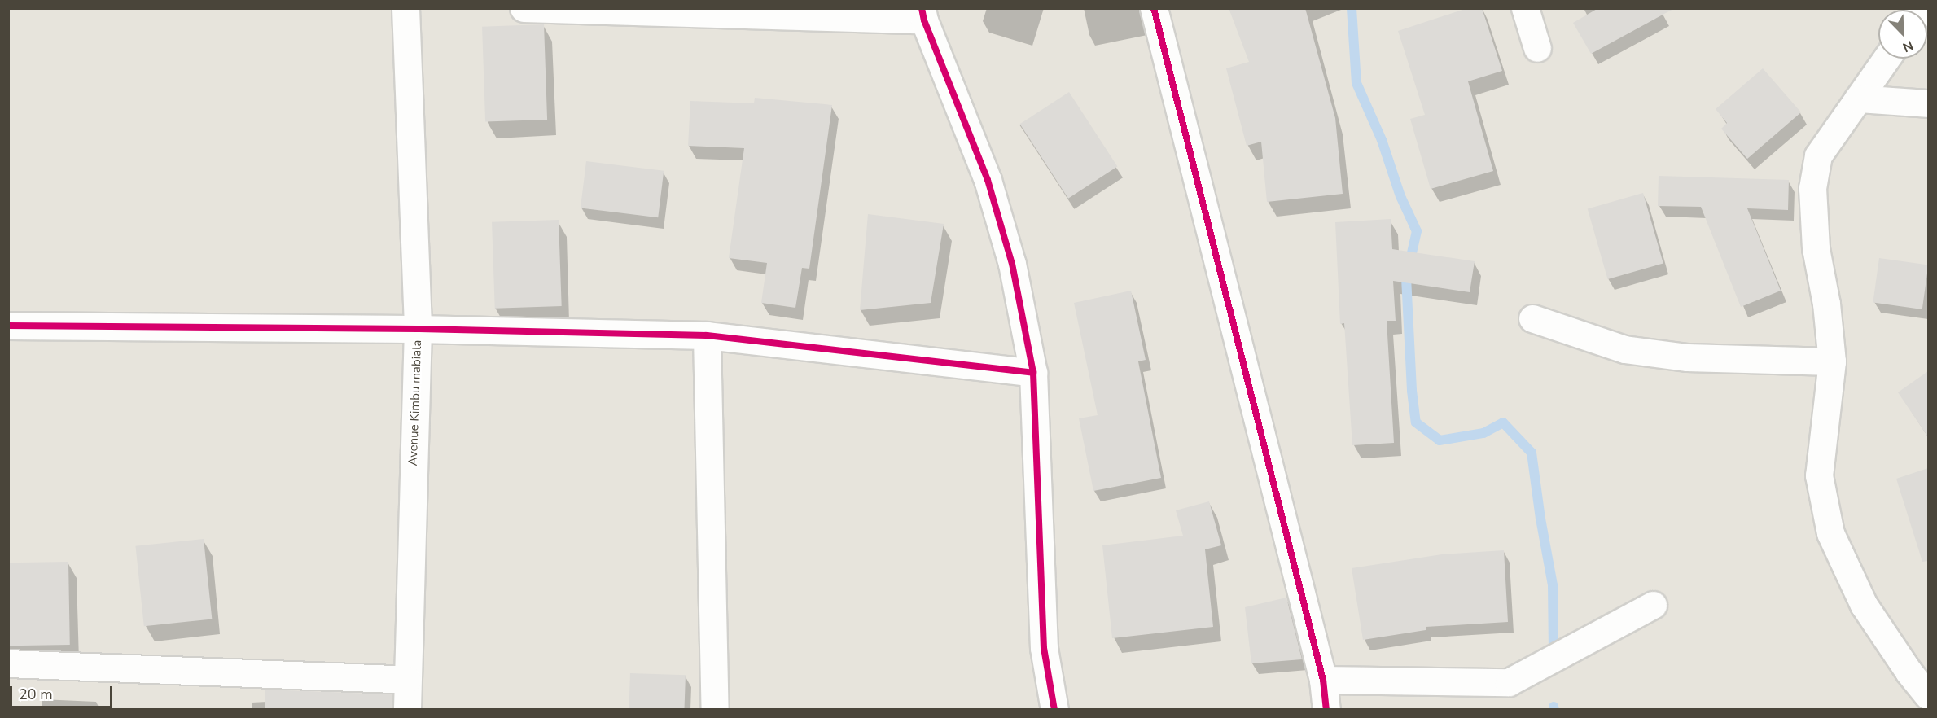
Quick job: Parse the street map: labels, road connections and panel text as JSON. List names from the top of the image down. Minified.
{"streets":{"street":["Avenue Kimbu mabiala"]},"scale_bar":"20 m","north":"bottom right"}
